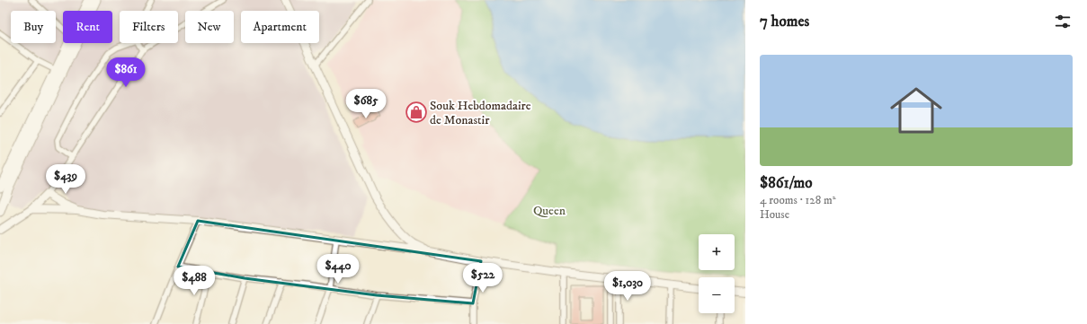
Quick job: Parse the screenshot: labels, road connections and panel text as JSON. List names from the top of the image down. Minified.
{"parks":["Queen"],"places":{"shop":["Souk Hebdomadaire de Monastir"]},"page":{"heading":"7 homes","chip":["Buy","Rent","Filters","New","Apartment"],"list":[{"name":"$861/mo","note":"4 rooms · 128 m² · House"}],"price":["$861","$685","$439","$440","$522","$488","$1,030"],"map_buttons":["+","−"]}}
